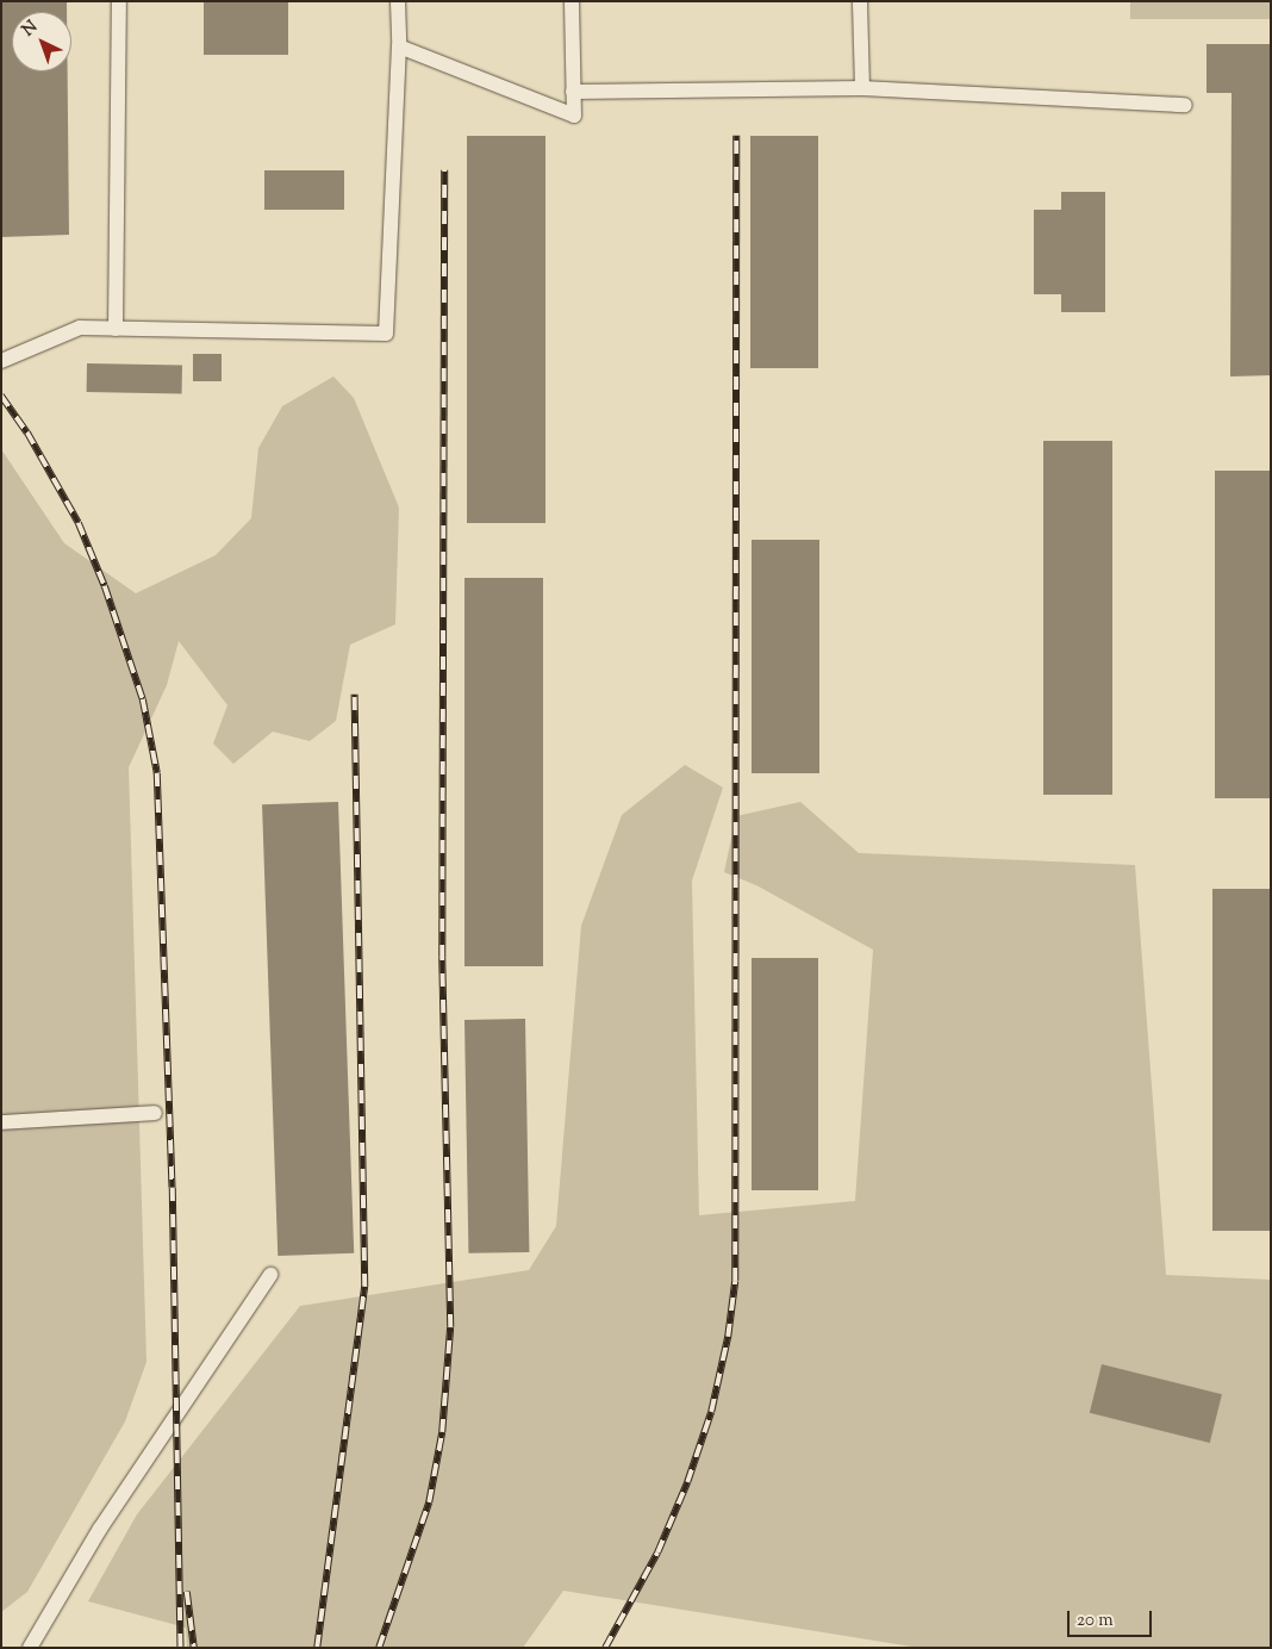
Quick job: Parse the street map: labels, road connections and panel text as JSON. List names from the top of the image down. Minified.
{"scale_bar":"20 m","north":"top left"}
